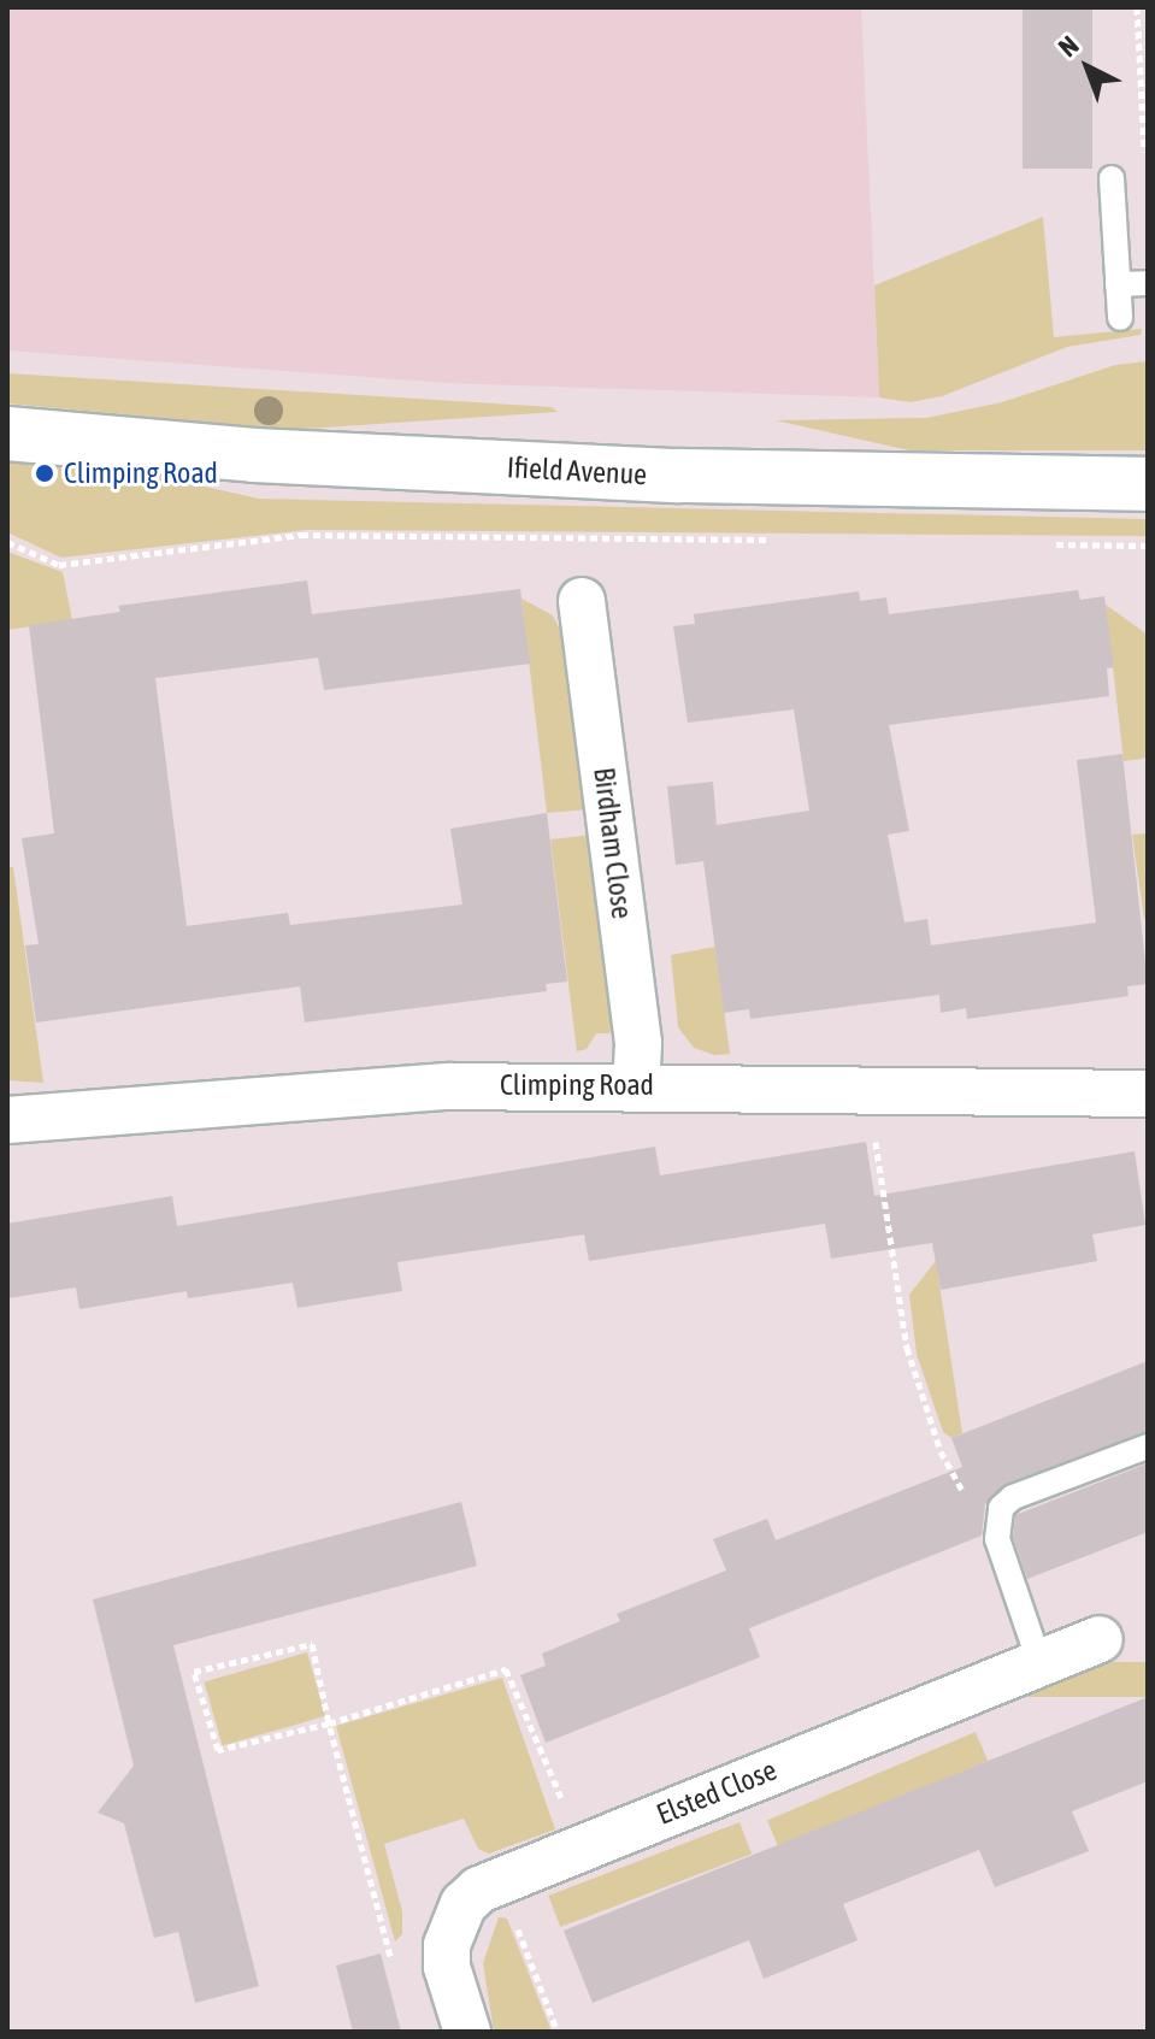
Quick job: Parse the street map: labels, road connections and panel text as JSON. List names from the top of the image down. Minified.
{"streets":{"street":["Ifield Avenue","Birdham Close","Climping Road","Elsted Close"]},"crossings":[["Birdham Close","Climping Road"]],"places":["Climping Road"],"north":"top left"}
